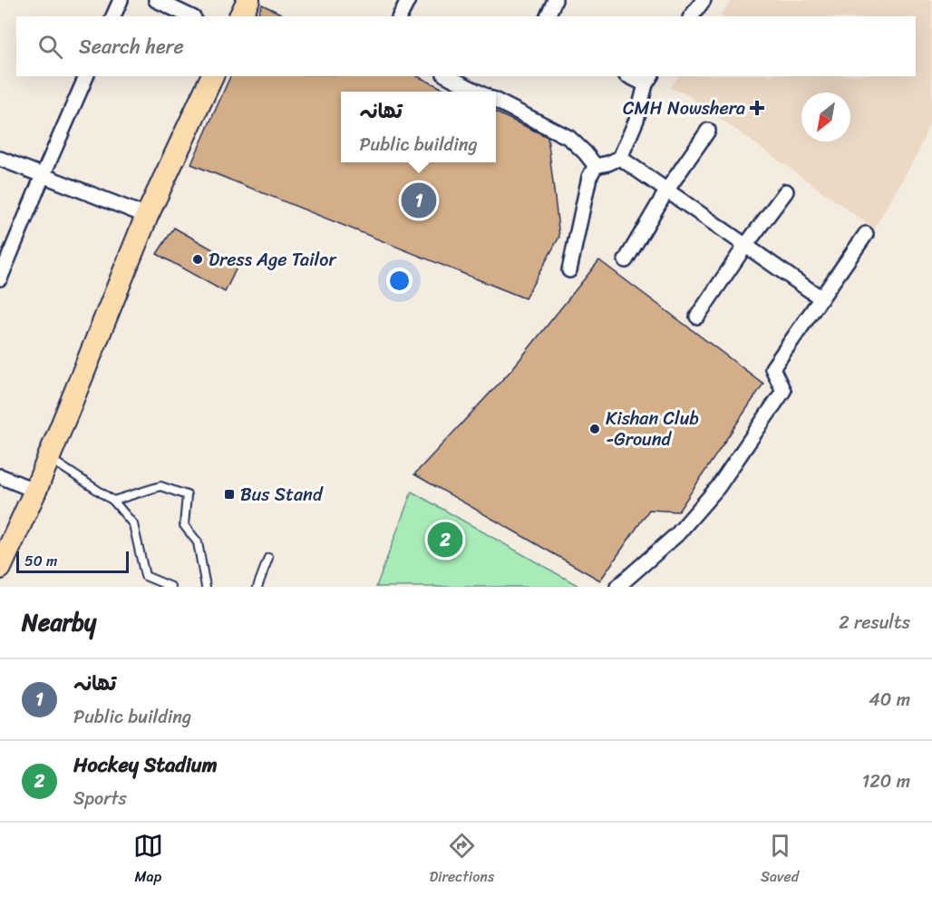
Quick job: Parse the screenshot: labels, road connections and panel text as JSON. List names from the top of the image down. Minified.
{"places":{"health":["CMH Nowshera"],"other":["Dress Age Tailor","Kishan Club -Ground"],"transit":["Bus Stand"]},"scale_bar":"50 m","north":"bottom left","page":{"search":"Search here","popup":["تھانہ","Public building"],"pins":["1","2"],"scale":"50 m","heading":["Nearby","2 results"],"list":[{"mark":"1","name":"تھانہ","note":"Public building","value":"40 m"},{"mark":"2","name":"Hockey Stadium","note":"Sports","value":"120 m"}],"nav":["Map","Directions","Saved"]}}
